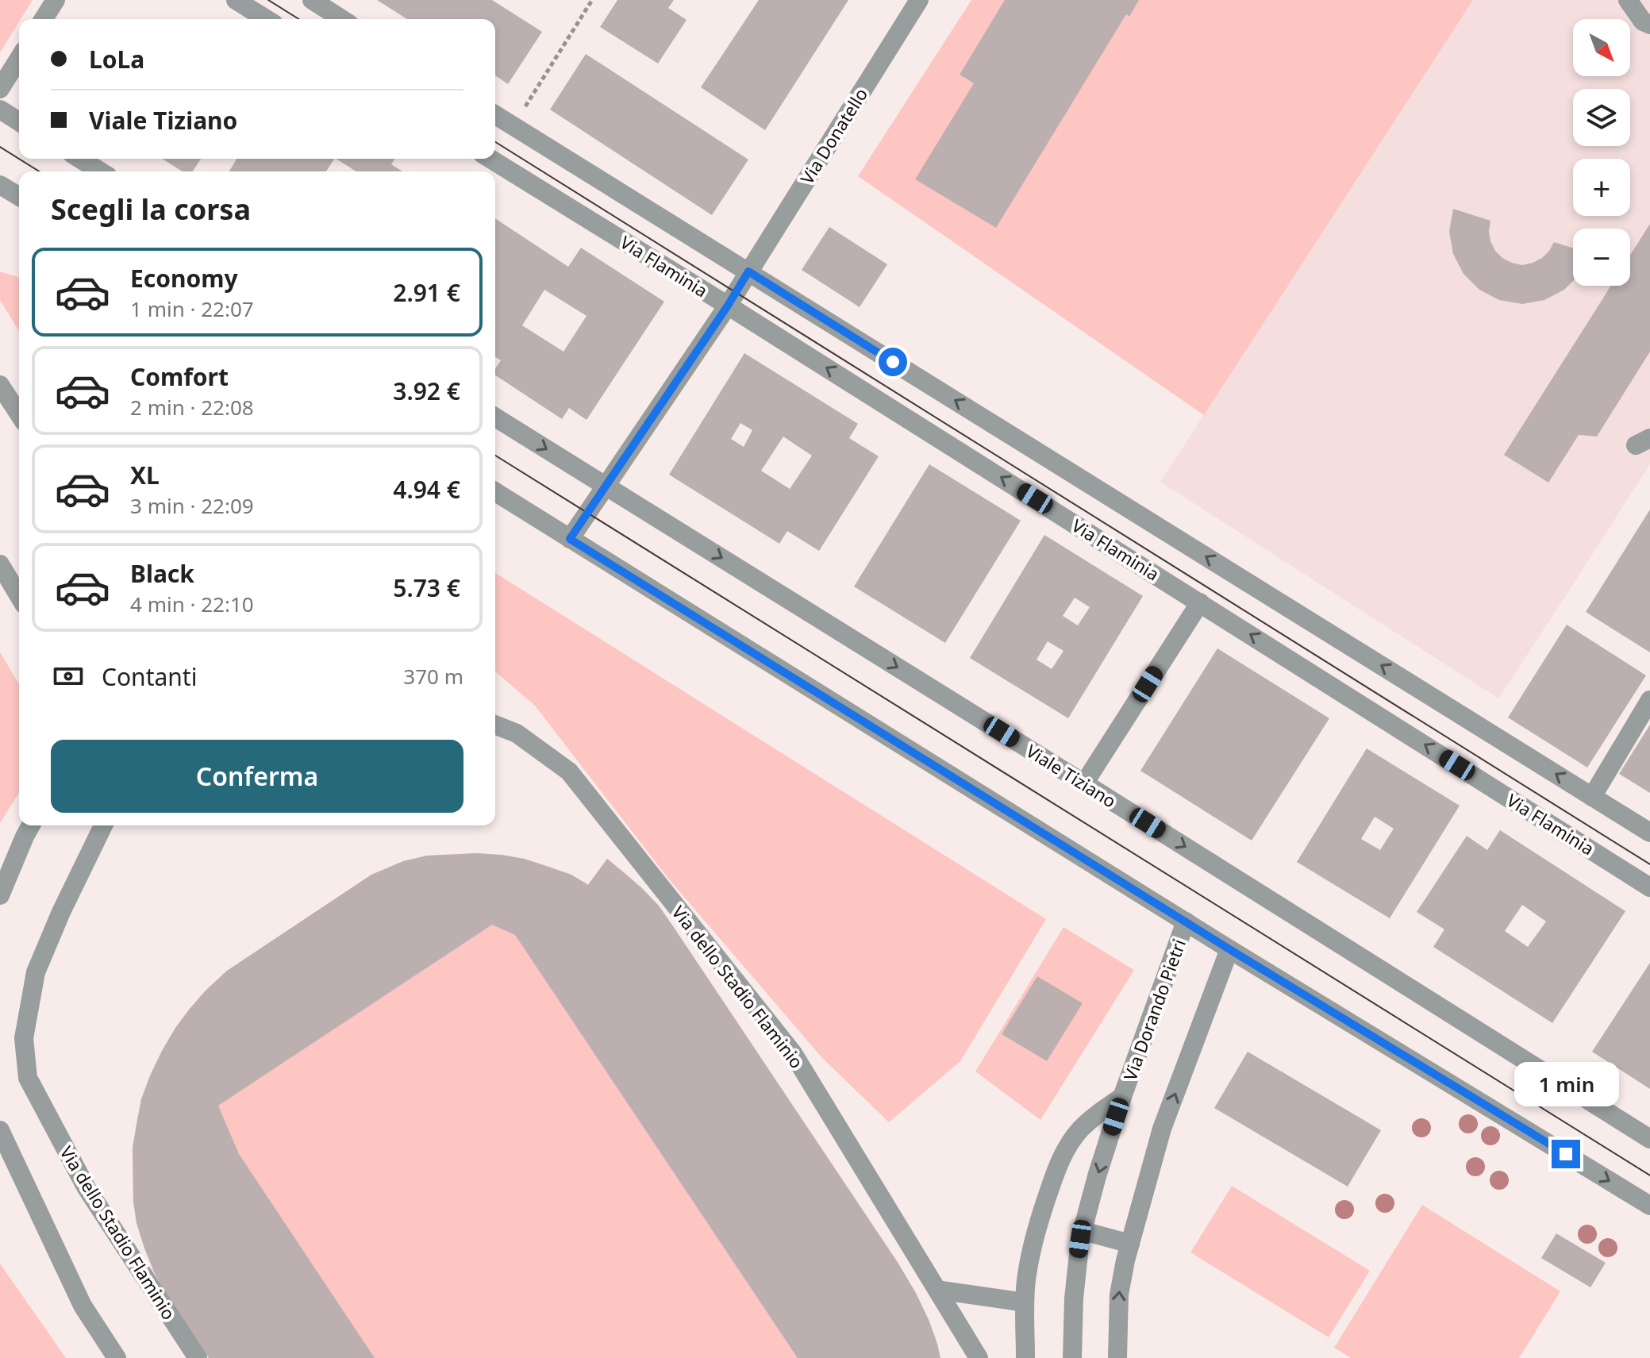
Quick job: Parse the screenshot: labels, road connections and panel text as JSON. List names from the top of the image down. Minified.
{"streets":{"street":["Via Donatello","Via Flaminia","Viale Tiziano","Via dello Stadio Flaminio","Via Dorando Pietri"]},"crossings":[["Via Donatello","Via Flaminia"],["Via Donatello","Viale Tiziano"]],"north":"bottom right","page":{"map_buttons":["+","−"],"banner":["LoLa","Viale Tiziano"],"heading":"Scegli la corsa","list":[{"name":"Economy","note":"1 min · 22:07","value":"2.91 €"},{"name":"Comfort","note":"2 min · 22:08","value":"3.92 €"},{"name":"XL","note":"3 min · 22:09","value":"4.94 €"},{"name":"Black","note":"4 min · 22:10","value":"5.73 €"}],"pay":["Contanti","370 m"],"buttons":"Conferma","bubble":"1 min"}}
